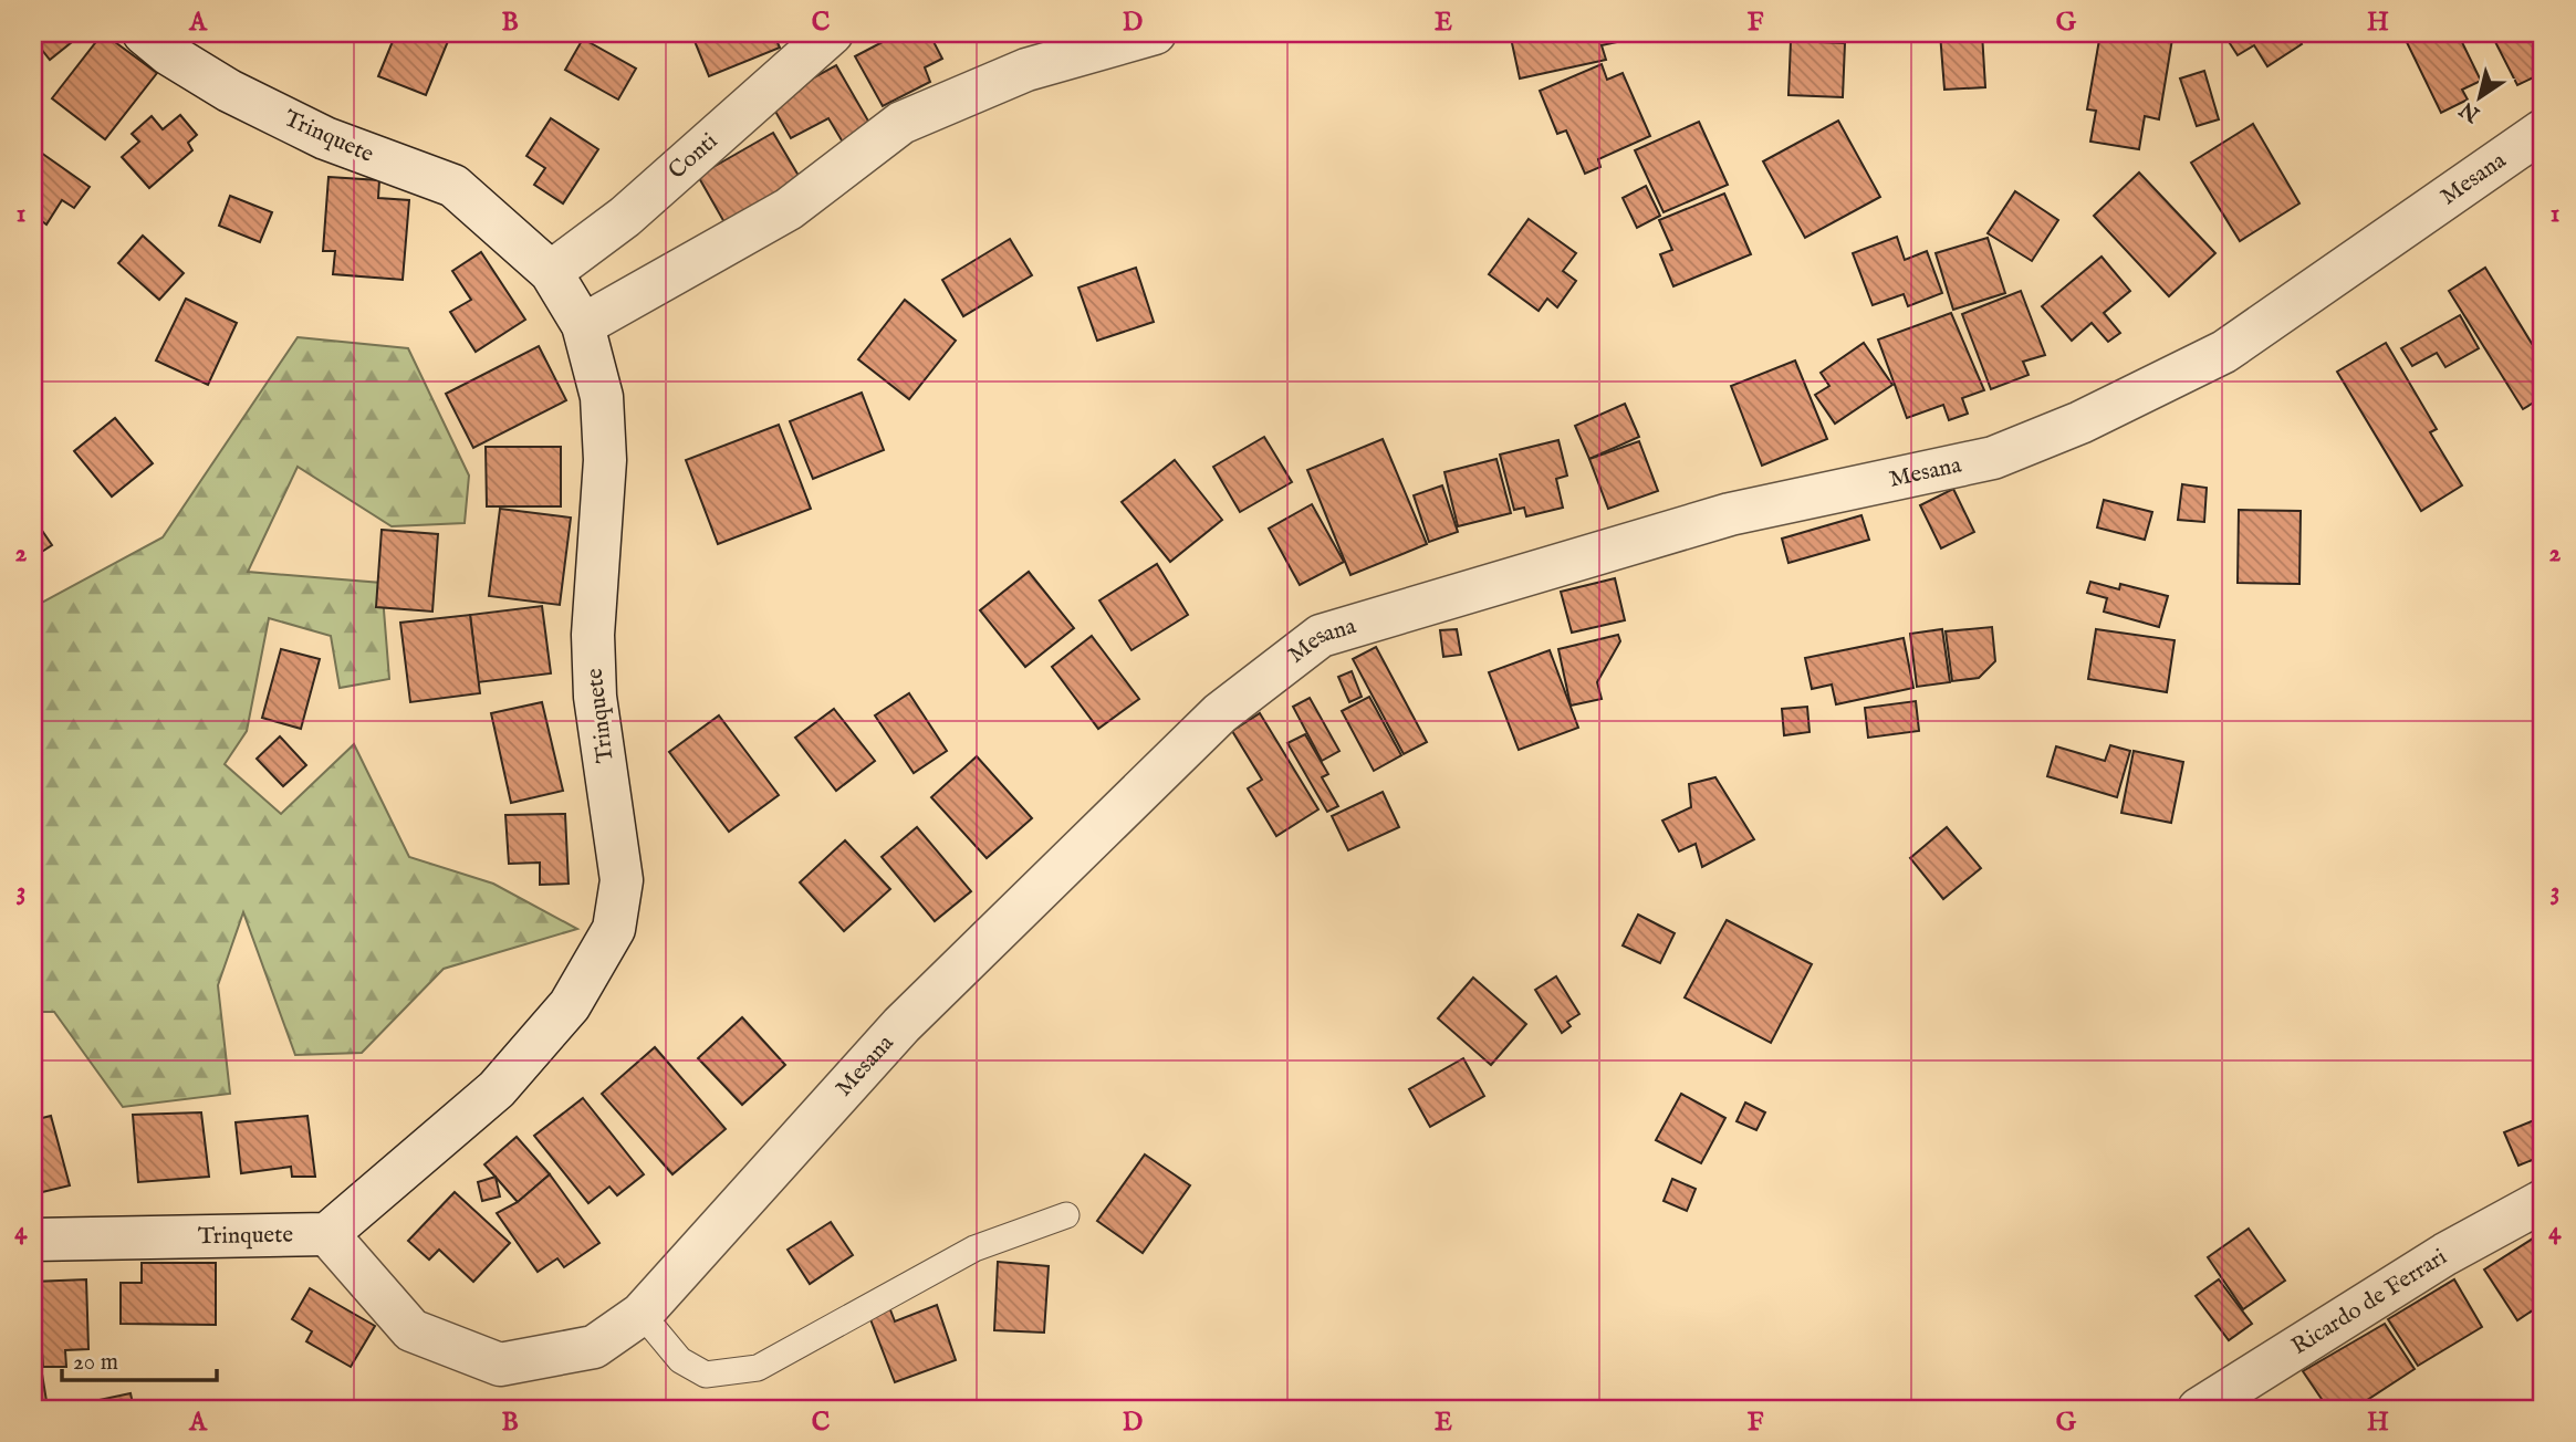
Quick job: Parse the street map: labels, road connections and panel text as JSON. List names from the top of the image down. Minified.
{"streets":{"street":["Trinquete","Conti","Mesana","Ricardo de Ferrari"]},"crossings":[["Trinquete","Conti"],["Trinquete","Mesana"]],"scale_bar":"20 m","north":"bottom left","grid":{"columns":["A","B","C","D","E","F","G","H"],"rows":["1","2","3","4"]}}
